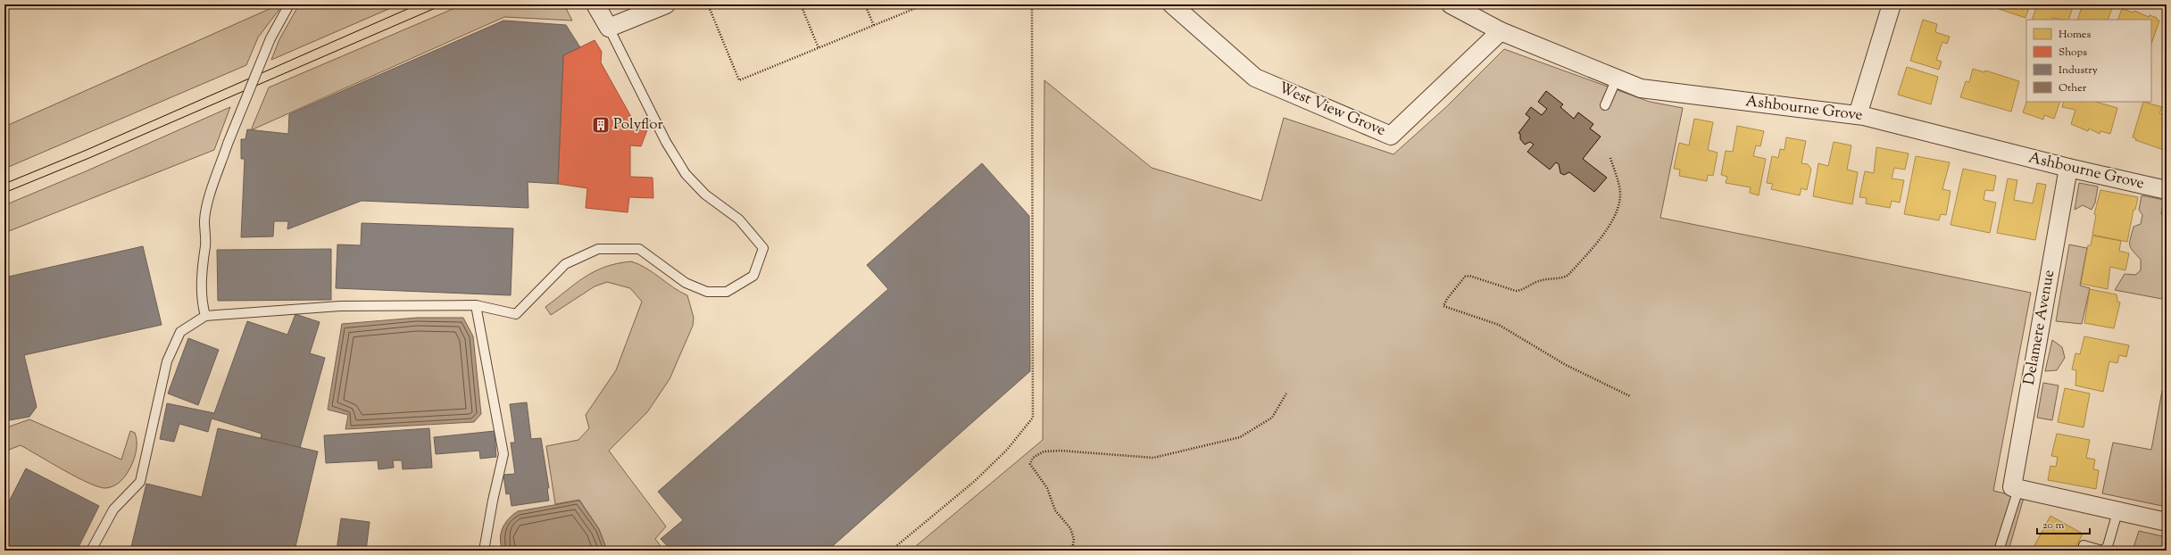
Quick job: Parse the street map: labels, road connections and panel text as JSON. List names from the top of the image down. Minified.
{"streets":{"street":["Ashbourne Grove","West View Grove","Delamere Avenue"]},"crossings":[["Ashbourne Grove","West View Grove"],["Ashbourne Grove","Delamere Avenue"]],"places":{"building":["Polyflor"]},"legend":["Homes","Shops","Industry","Other"],"scale_bar":"20 m"}
